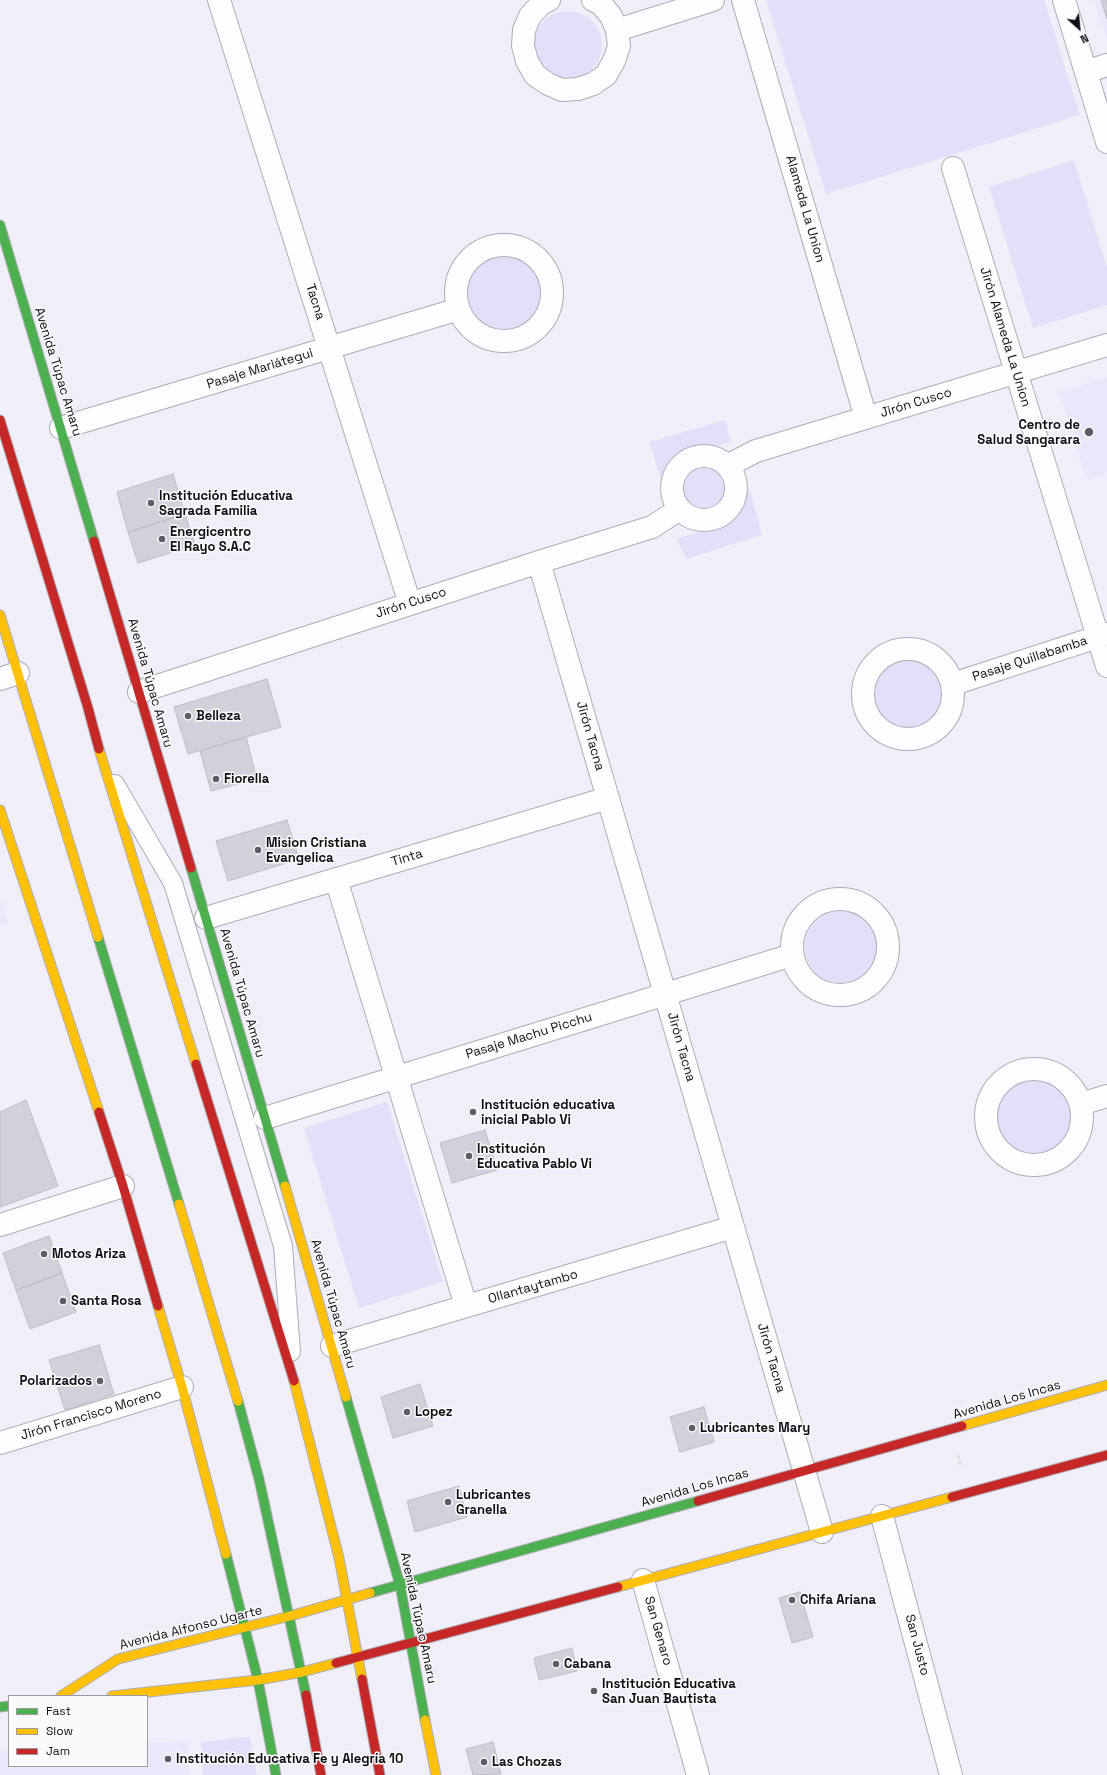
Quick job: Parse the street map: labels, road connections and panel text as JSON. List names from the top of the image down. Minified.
{"streets":{"main road":["Avenida Túpac Amaru","Avenida Los Incas","Avenida Alfonso Ugarte"],"street":["Alameda La Union","Tacna","Jirón Alameda La Union","Pasaje Mariátegui","Jirón Cusco","Pasaje Quillabamba","Jirón Tacna","Tinta","Pasaje Machu Picchu","Ollantaytambo","Jirón Francisco Moreno","San Genaro","San Justo"]},"crossings":[["Alameda La Union","Jirón Cusco"],["Tacna","Pasaje Mariátegui"],["Tacna","Jirón Cusco"],["Jirón Alameda La Union","Jirón Cusco"],["Jirón Alameda La Union","Pasaje Quillabamba"],["Pasaje Mariátegui","Avenida Túpac Amaru"],["Avenida Túpac Amaru","Jirón Cusco"],["Avenida Túpac Amaru","Tinta"],["Avenida Túpac Amaru","Pasaje Machu Picchu"],["Avenida Túpac Amaru","Ollantaytambo"],["Avenida Túpac Amaru","Avenida Los Incas"],["Jirón Cusco","Jirón Tacna"],["Jirón Tacna","Tinta"],["Jirón Tacna","Pasaje Machu Picchu"],["Jirón Tacna","Ollantaytambo"],["Jirón Tacna","Avenida Los Incas"],["Avenida Los Incas","Avenida Alfonso Ugarte"]],"places":["Centro de Salud Sangarara","Institución Educativa Sagrada Familia","Energicentro El Rayo S.A.C","Belleza","Fiorella","Mision Cristiana Evangelica","Institución educativa inicial Pablo Vi","Institución Educativa Pablo Vi","Motos Ariza","Santa Rosa","Polarizados","Lopez","Lubricantes Mary","Lubricantes Granella","Chifa Ariana","Cabana","Institución Educativa San Juan Bautista","Institución Educativa Fe y Alegría 10","Las Chozas"],"legend":["Fast","Slow","Jam"],"north":"bottom right"}
